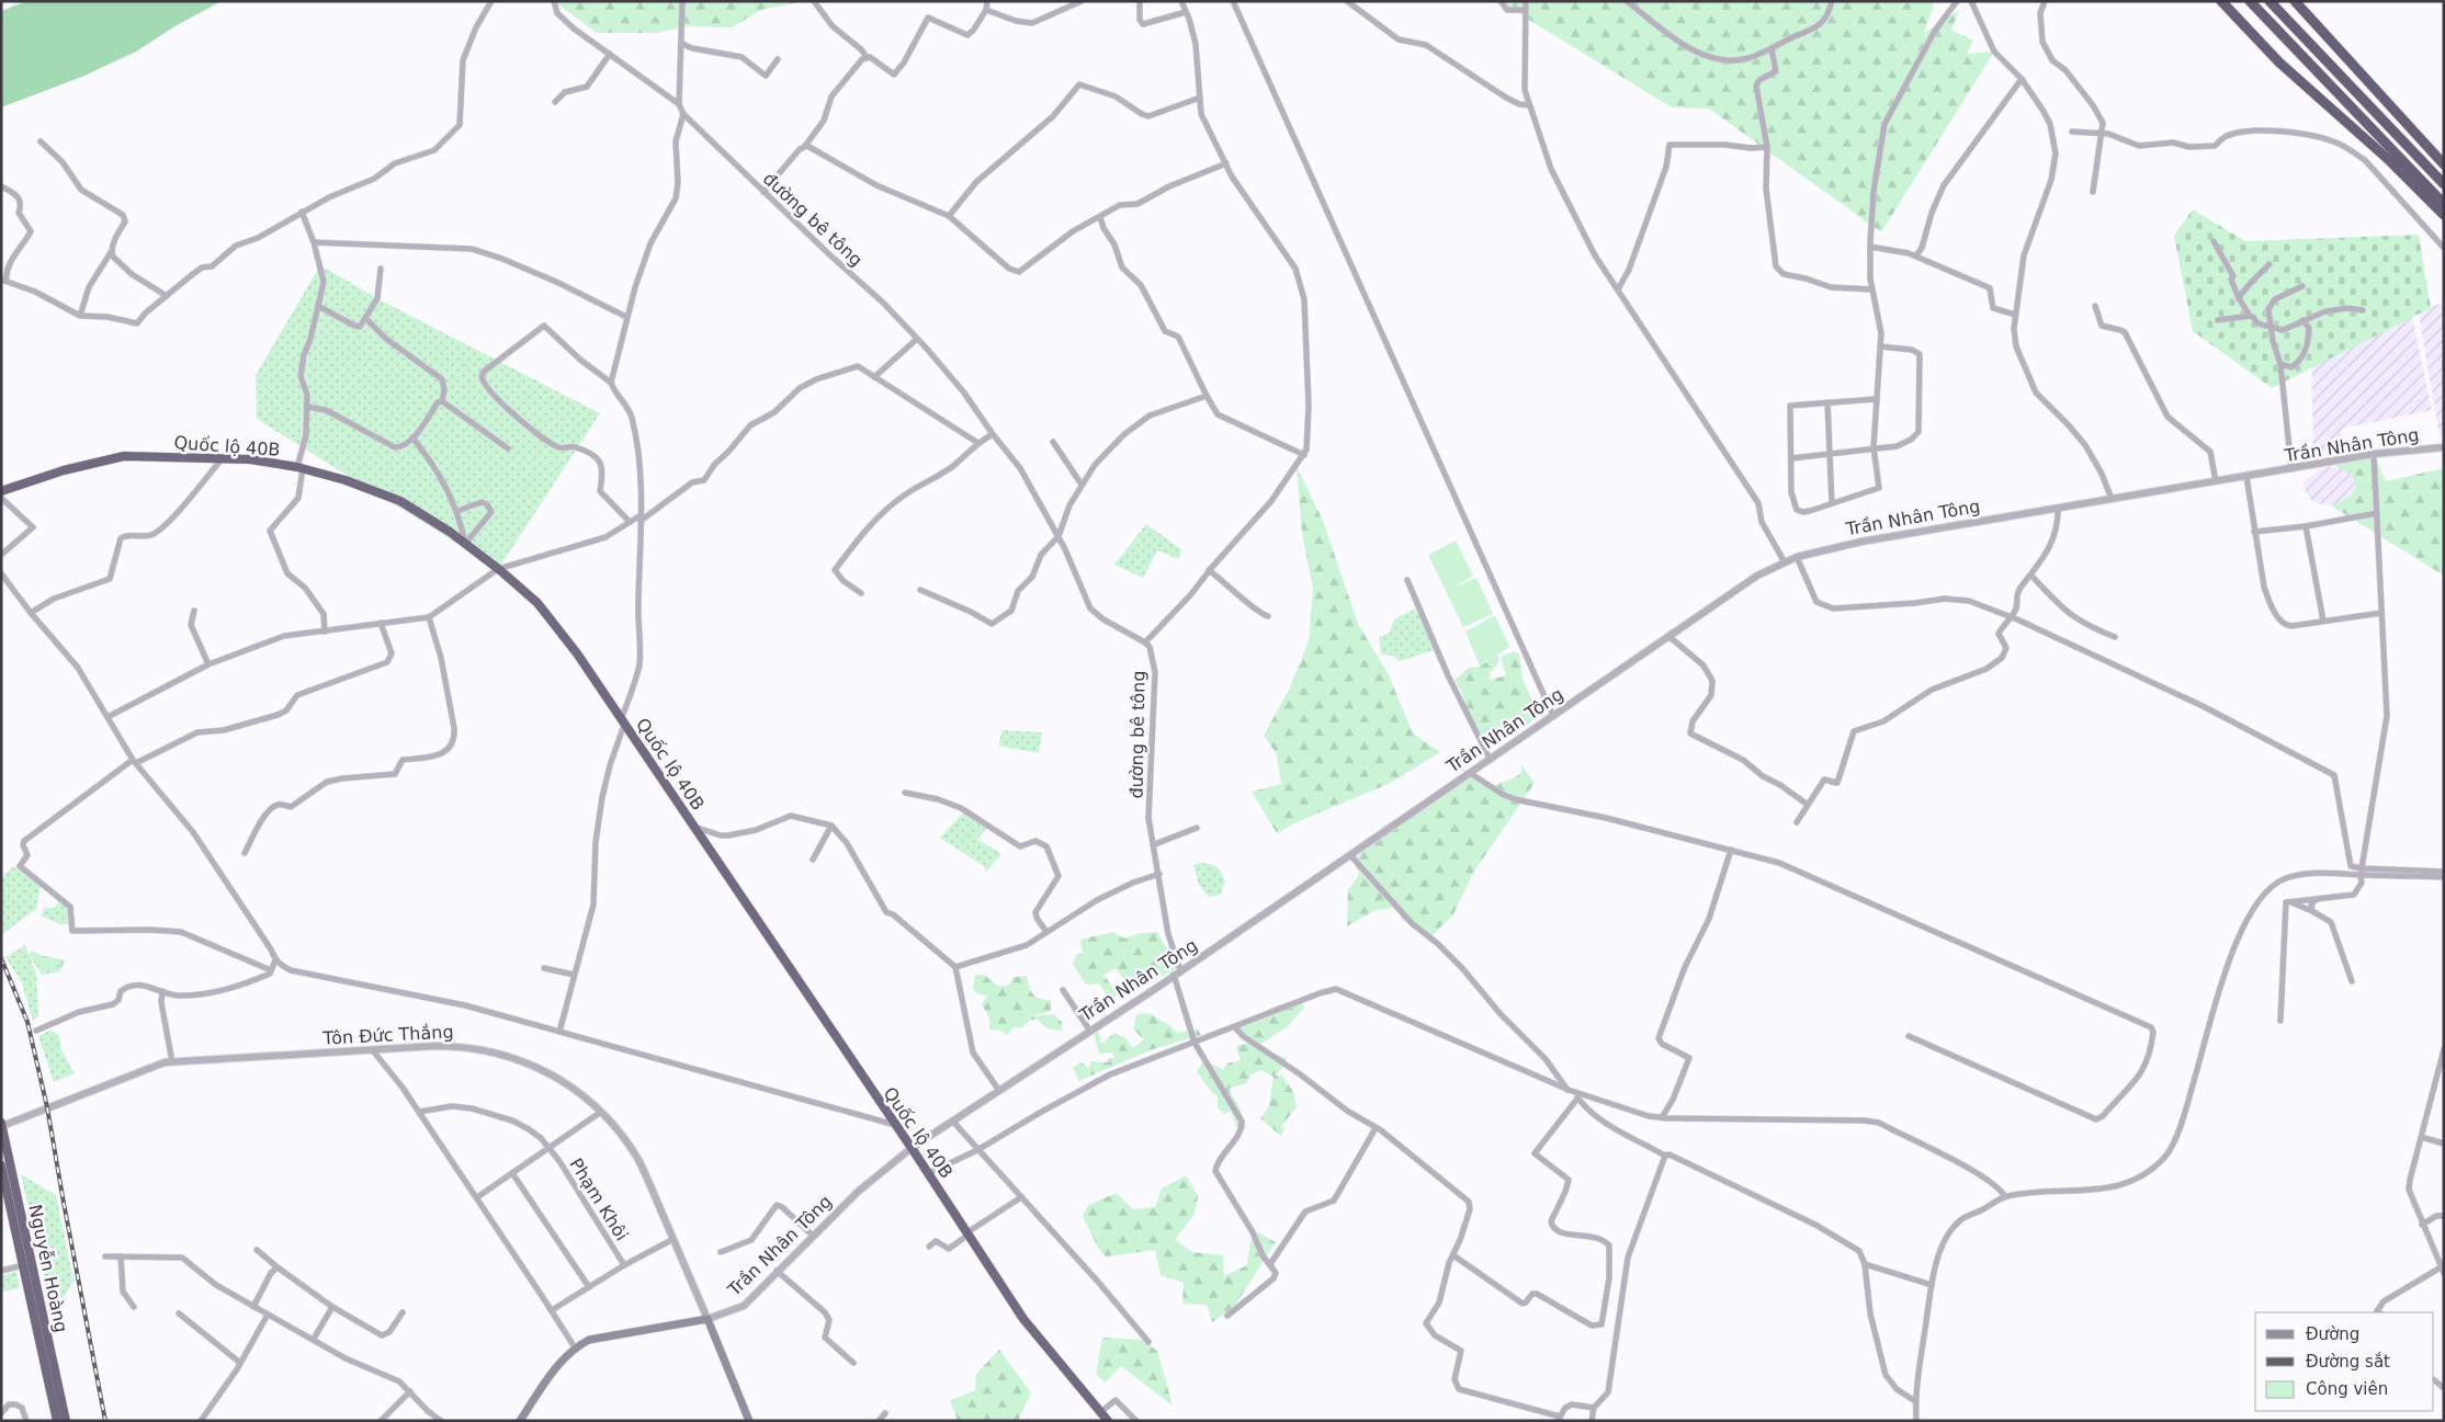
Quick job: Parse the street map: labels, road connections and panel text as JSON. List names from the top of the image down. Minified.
{"streets":{"highway":["Quốc lộ 40B","Nguyễn Hoàng"],"street":["đường bê tông","Trần Nhân Tông","Tôn Đức Thắng","Phạm Khôi"]},"crossings":[["đường bê tông","Trần Nhân Tông"],["Trần Nhân Tông","Quốc lộ 40B"],["Trần Nhân Tông","Tôn Đức Thắng"],["Tôn Đức Thắng","Nguyễn Hoàng"]],"legend":["Đường","Đường sắt","Công viên"]}
